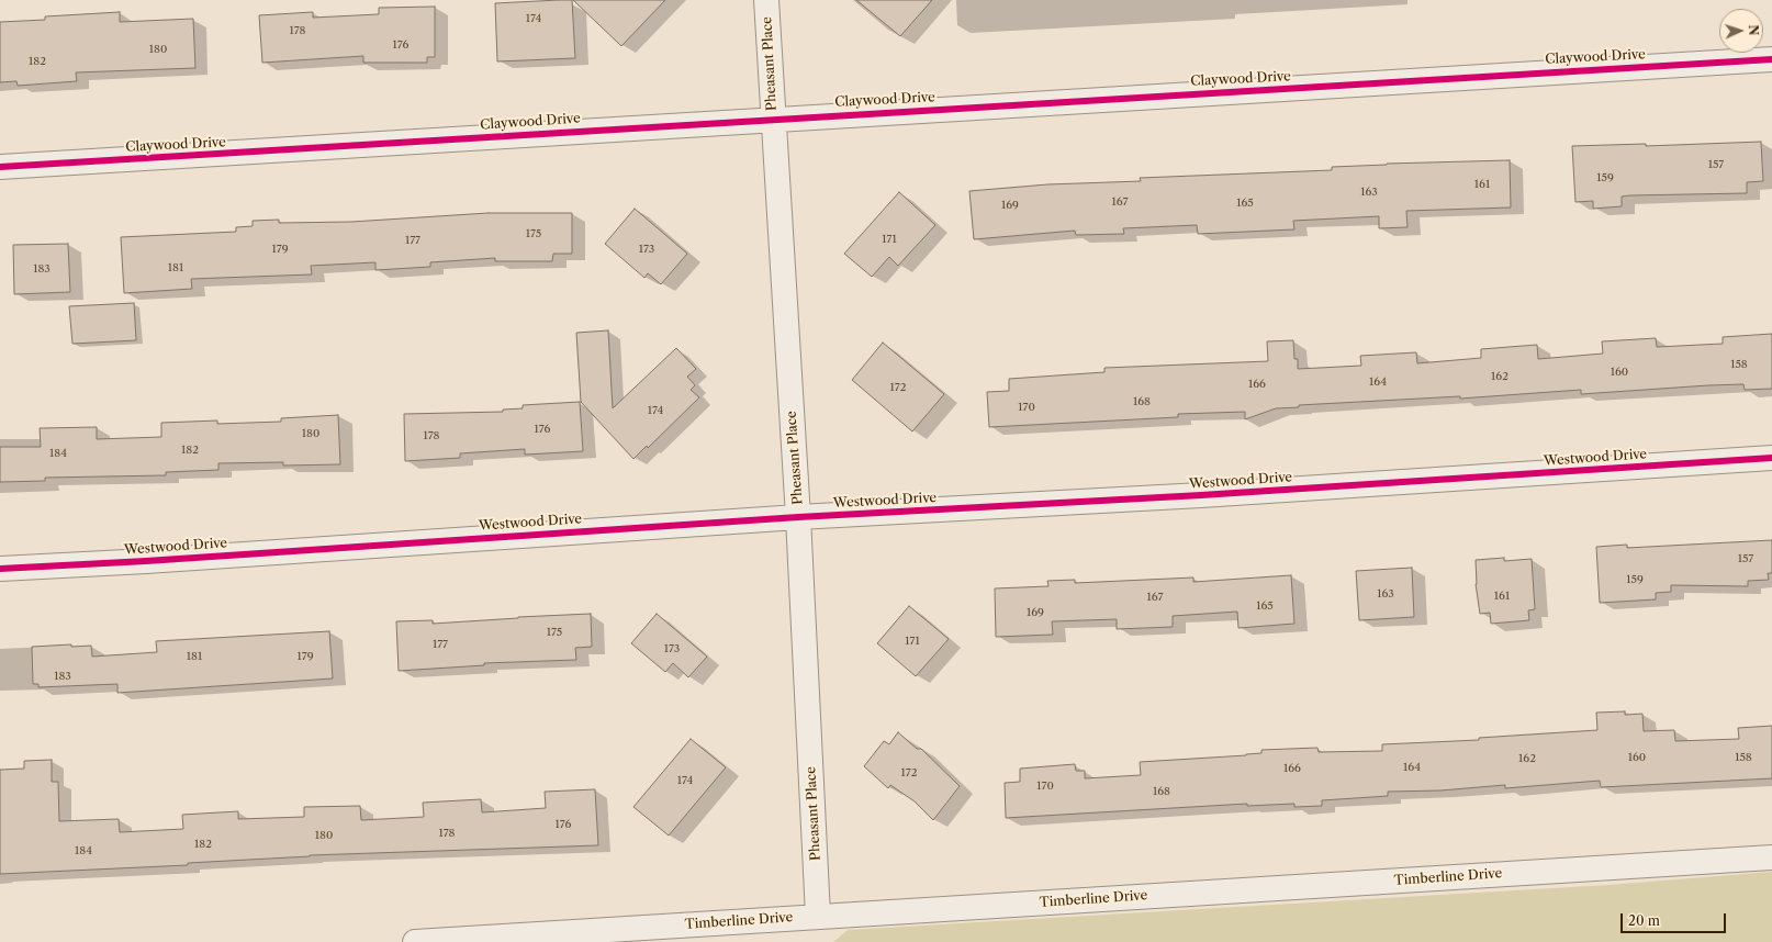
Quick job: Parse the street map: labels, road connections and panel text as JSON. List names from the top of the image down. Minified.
{"streets":{"street":["Claywood Drive","Pheasant Place","Westwood Drive","Timberline Drive"]},"crossings":[["Claywood Drive","Pheasant Place"],["Pheasant Place","Westwood Drive"],["Pheasant Place","Timberline Drive"]],"house_numbers":["174","178","176","180","182","157","159","161","163","167","165","169","175","171","177","179","173","181","183","158","160","162","164","166","172","168","170","174","176","180","178","182","184","157","159","163","161","167","165","169","175","171","177","173","181","179","183","160","158","162","164","166","172","174","170","168","176","178","180","182","184"],"scale_bar":"20 m","north":"right"}
